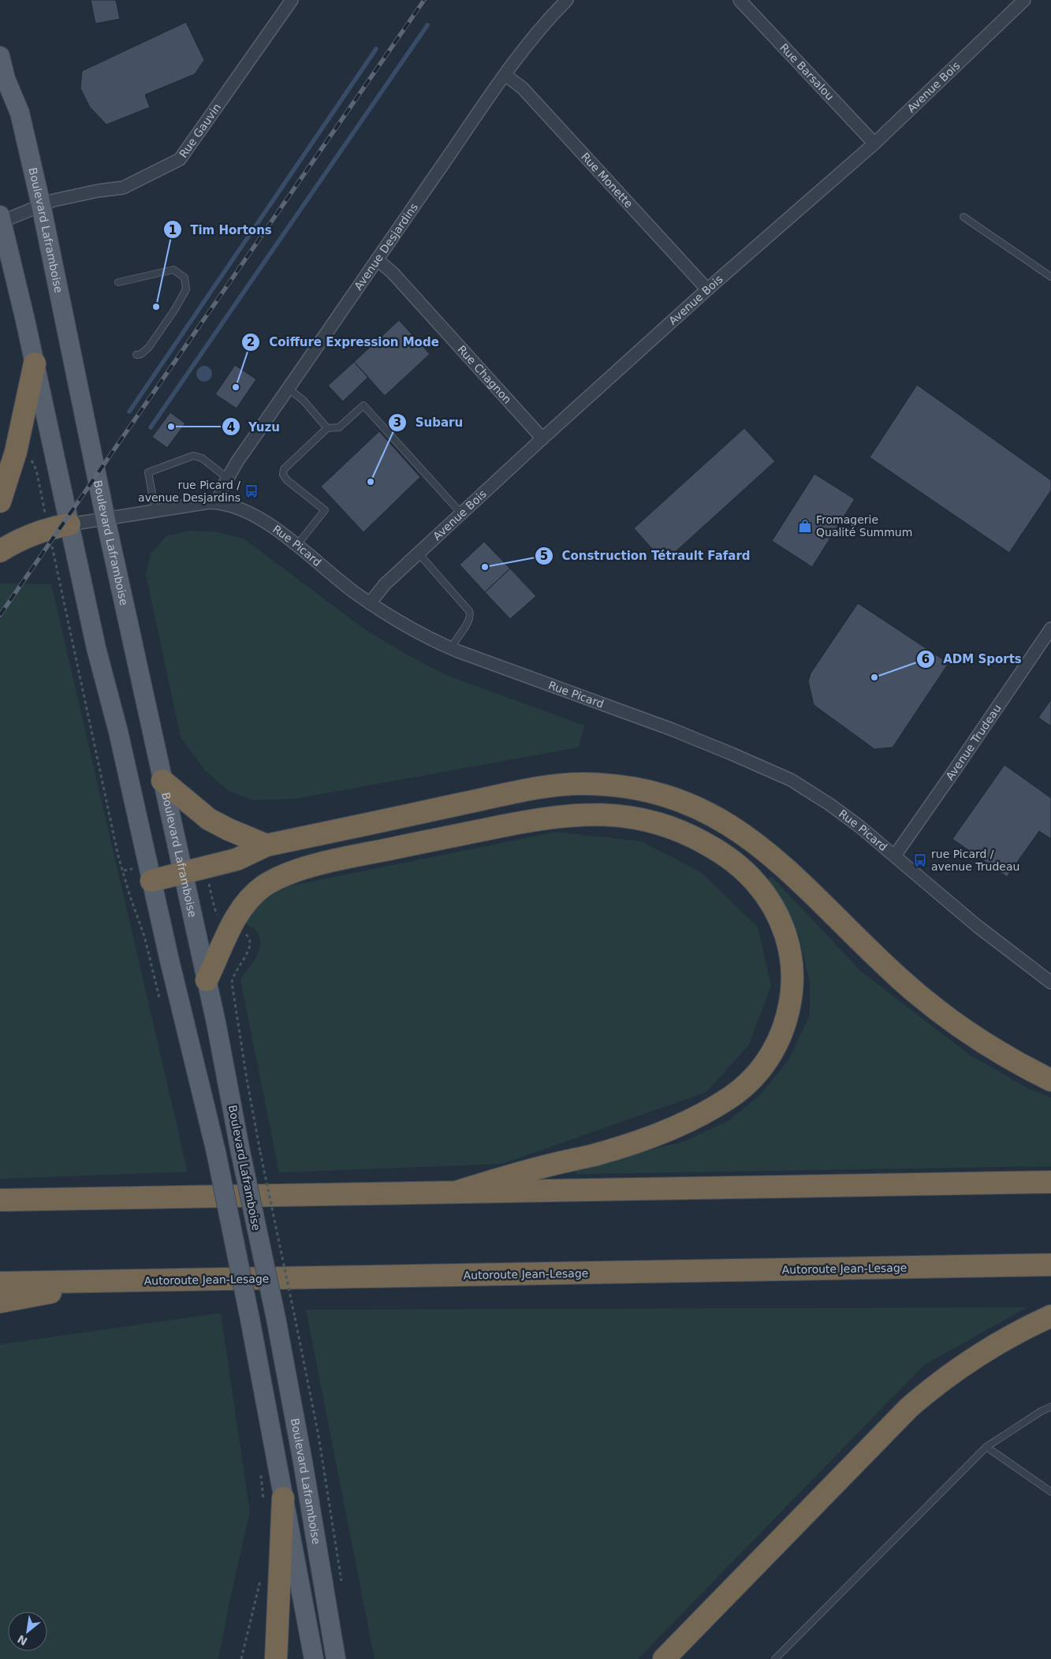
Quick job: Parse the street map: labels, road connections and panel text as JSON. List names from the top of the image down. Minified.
{"streets":{"highway":["Autoroute Jean-Lesage"],"main road":["Boulevard Laframboise"],"street":["Rue Barsalou","Avenue Bois","Rue Gauvin","Rue Monette","Avenue Desjardins","Rue Chagnon","Rue Picard","Avenue Trudeau"]},"crossings":[["Rue Barsalou","Avenue Bois"],["Avenue Bois","Rue Monette"],["Avenue Bois","Rue Chagnon"],["Avenue Bois","Rue Picard"],["Rue Gauvin","Boulevard Laframboise"],["Rue Monette","Avenue Desjardins"],["Boulevard Laframboise","Rue Picard"],["Avenue Desjardins","Rue Chagnon"],["Avenue Desjardins","Rue Picard"],["Rue Picard","Avenue Trudeau"]],"places":{"other":["Tim Hortons","Coiffure Expression Mode","Yuzu","Subaru","Construction Tétrault Fafard","ADM Sports"],"bus stop":["rue Picard / avenue Desjardins","rue Picard / avenue Trudeau"],"shop":["Fromagerie Qualité Summum"]},"north":"bottom left"}
